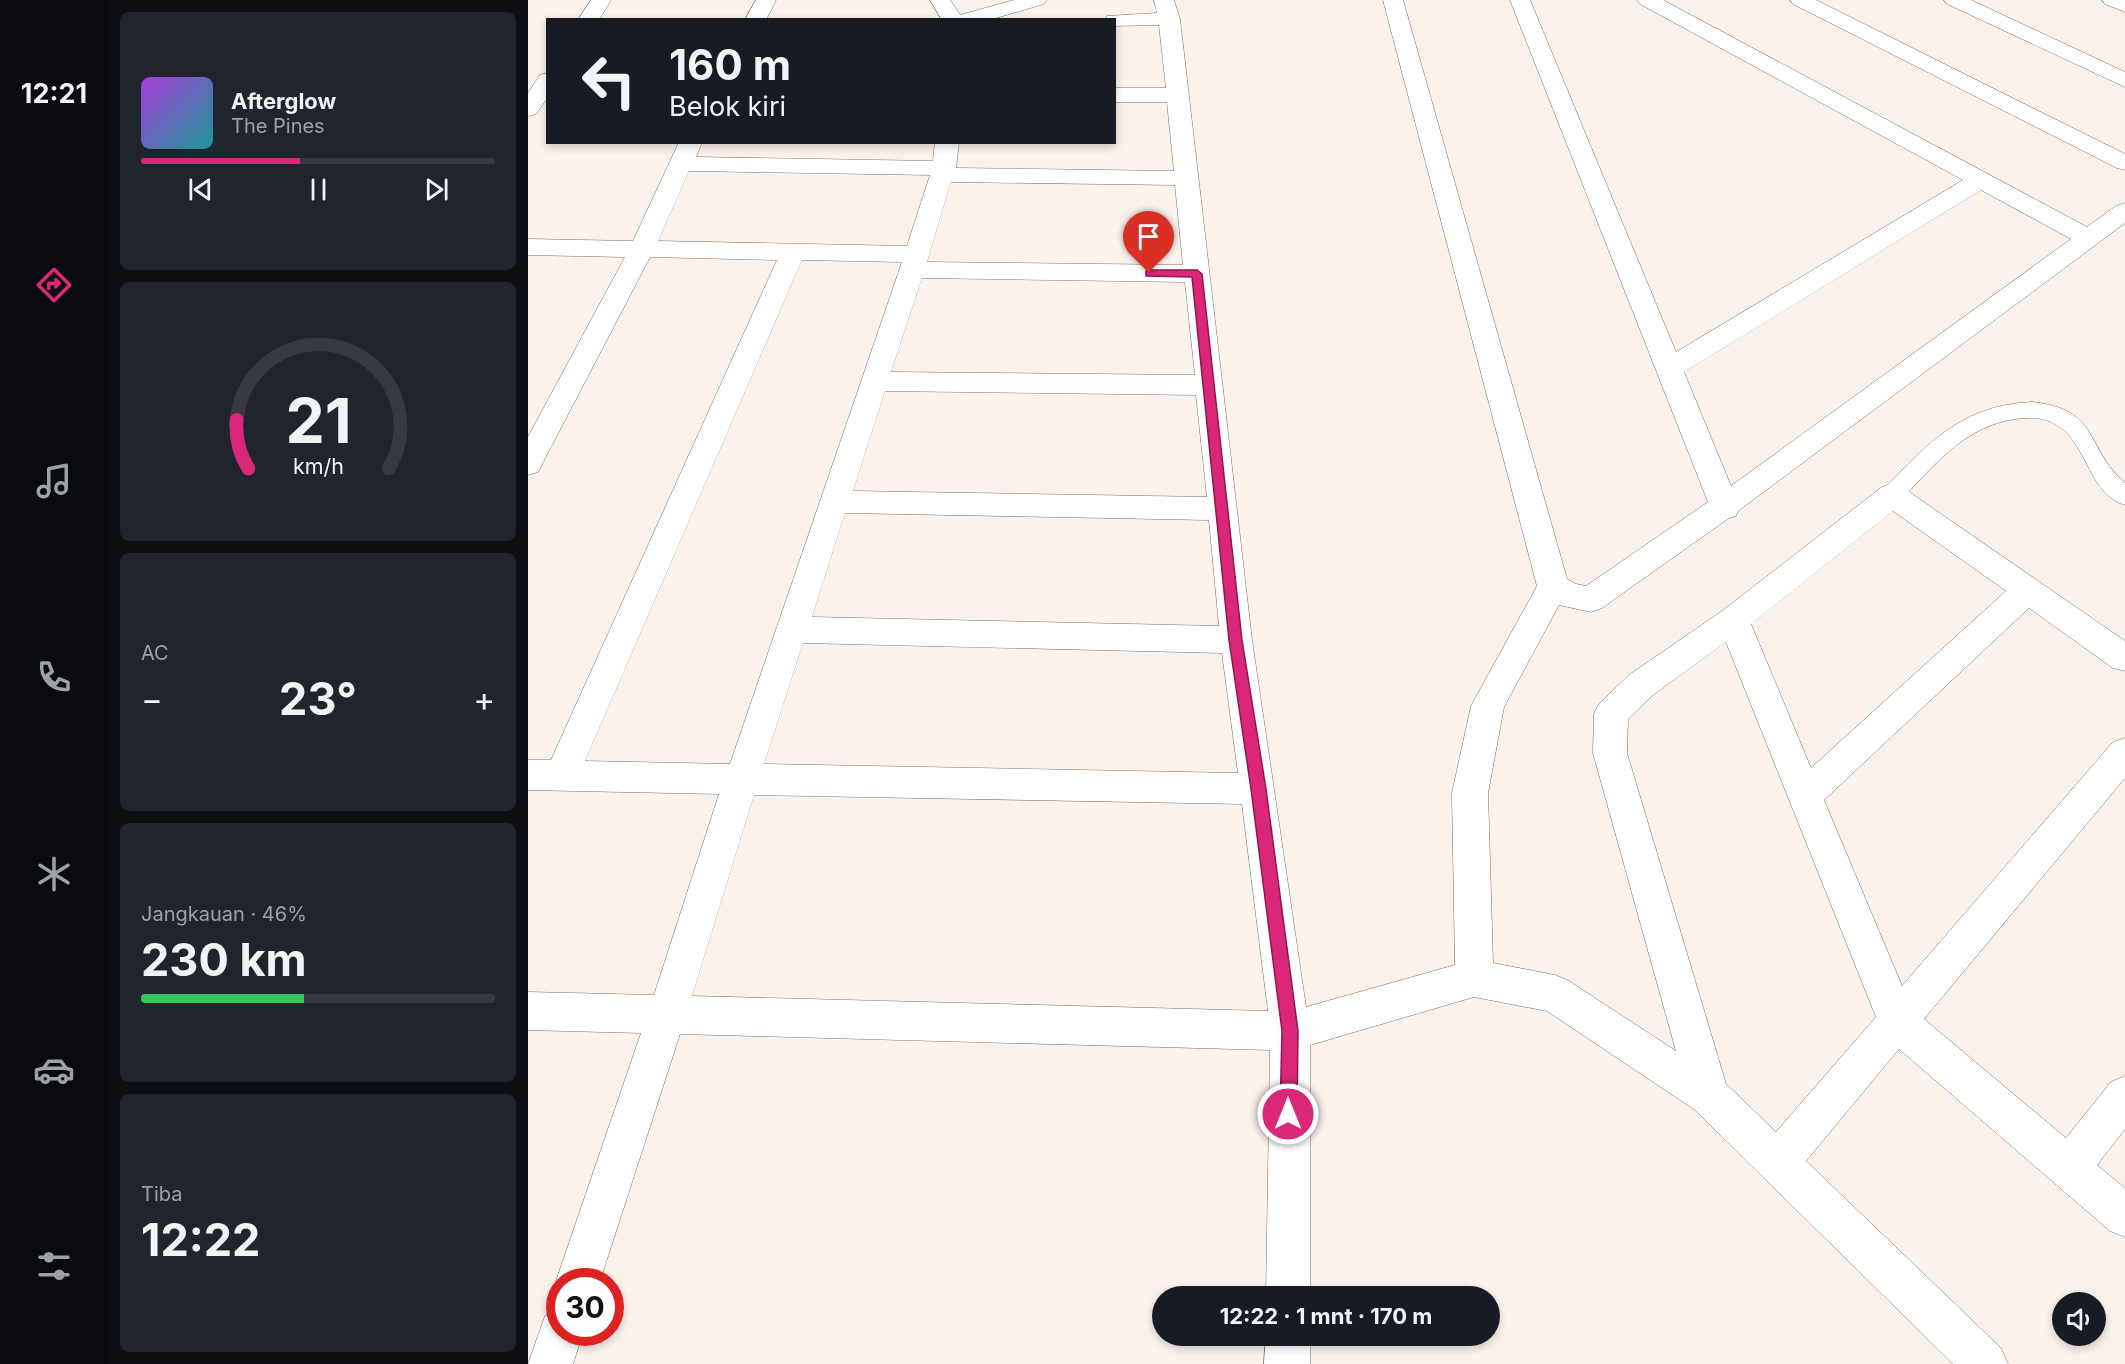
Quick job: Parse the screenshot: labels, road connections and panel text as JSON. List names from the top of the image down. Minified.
{"page":{"tabs":"12:21","turn":["160 m","Belok kiri"],"song":["Afterglow","The Pines"],"tile":["AC",["Jangkauan · 46%","230 km"],["Tiba","12:22"]],"heat":["−","23°","+"],"limit":"30","trip":"12:22 · 1 mnt · 170 m","gauge":["21","km/h"]}}
